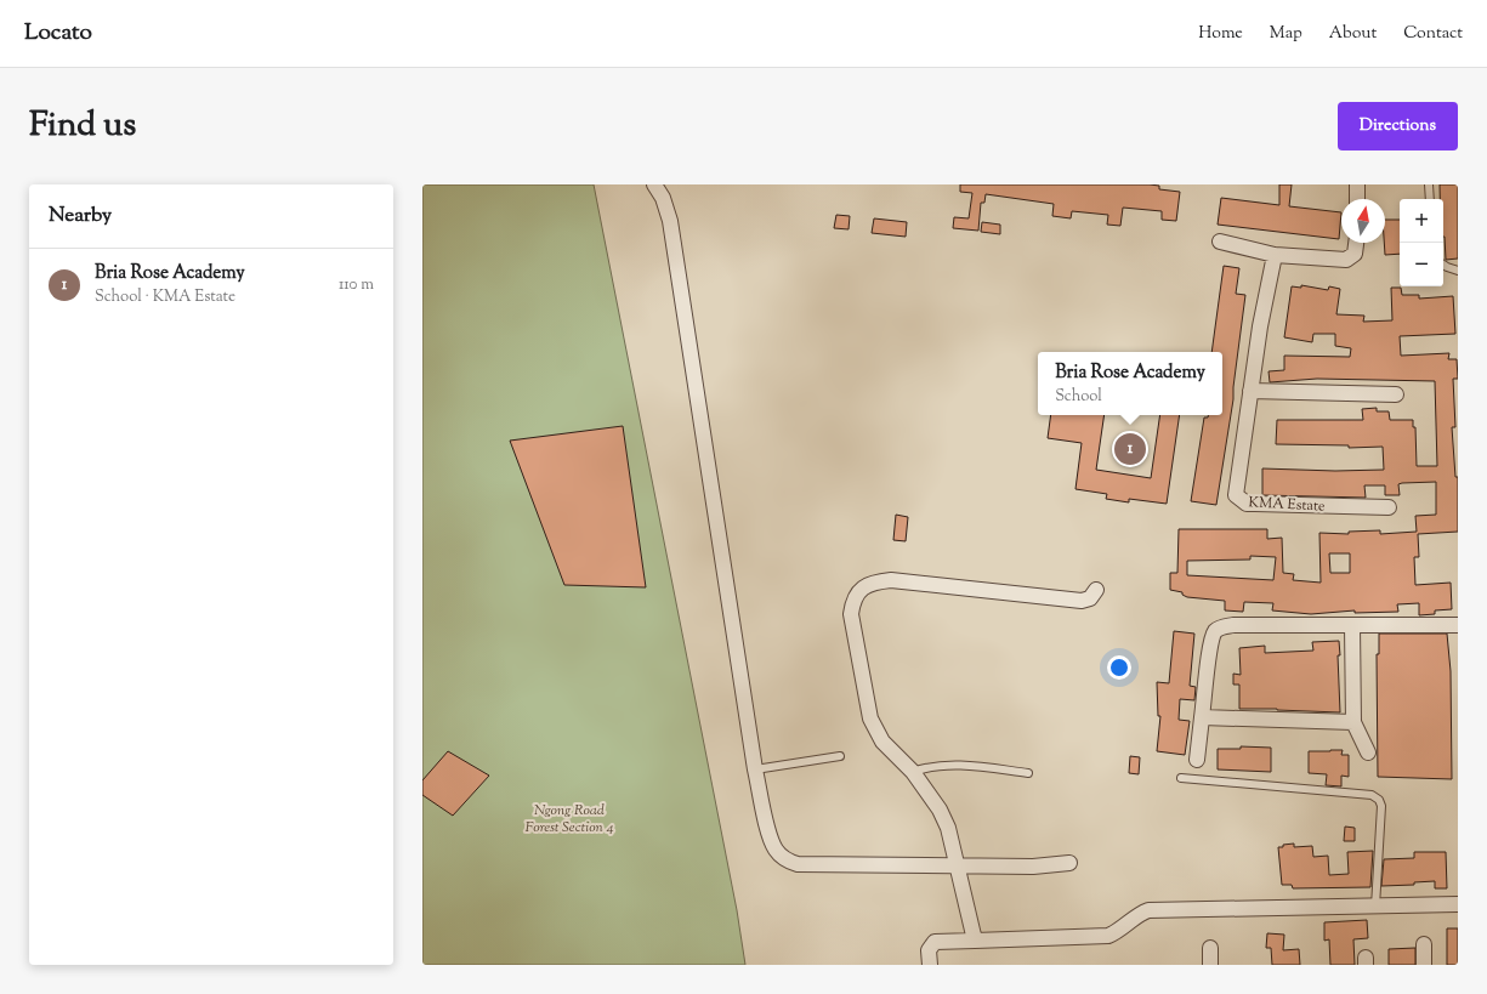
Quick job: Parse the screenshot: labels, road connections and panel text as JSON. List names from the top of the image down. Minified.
{"streets":{"street":["KMA Estate"]},"parks":["Ngong Road Forest Section 4"],"north":"top","page":{"header":"Locato","nav":["Home","Map","About","Contact"],"title":"Find us","buttons":"Directions","heading":"Nearby","map_buttons":["+","−"],"list":[{"mark":"1","name":"Bria Rose Academy","note":"School · KMA Estate","value":"110 m"}],"popup":["Bria Rose Academy","School"],"pins":"1"}}
